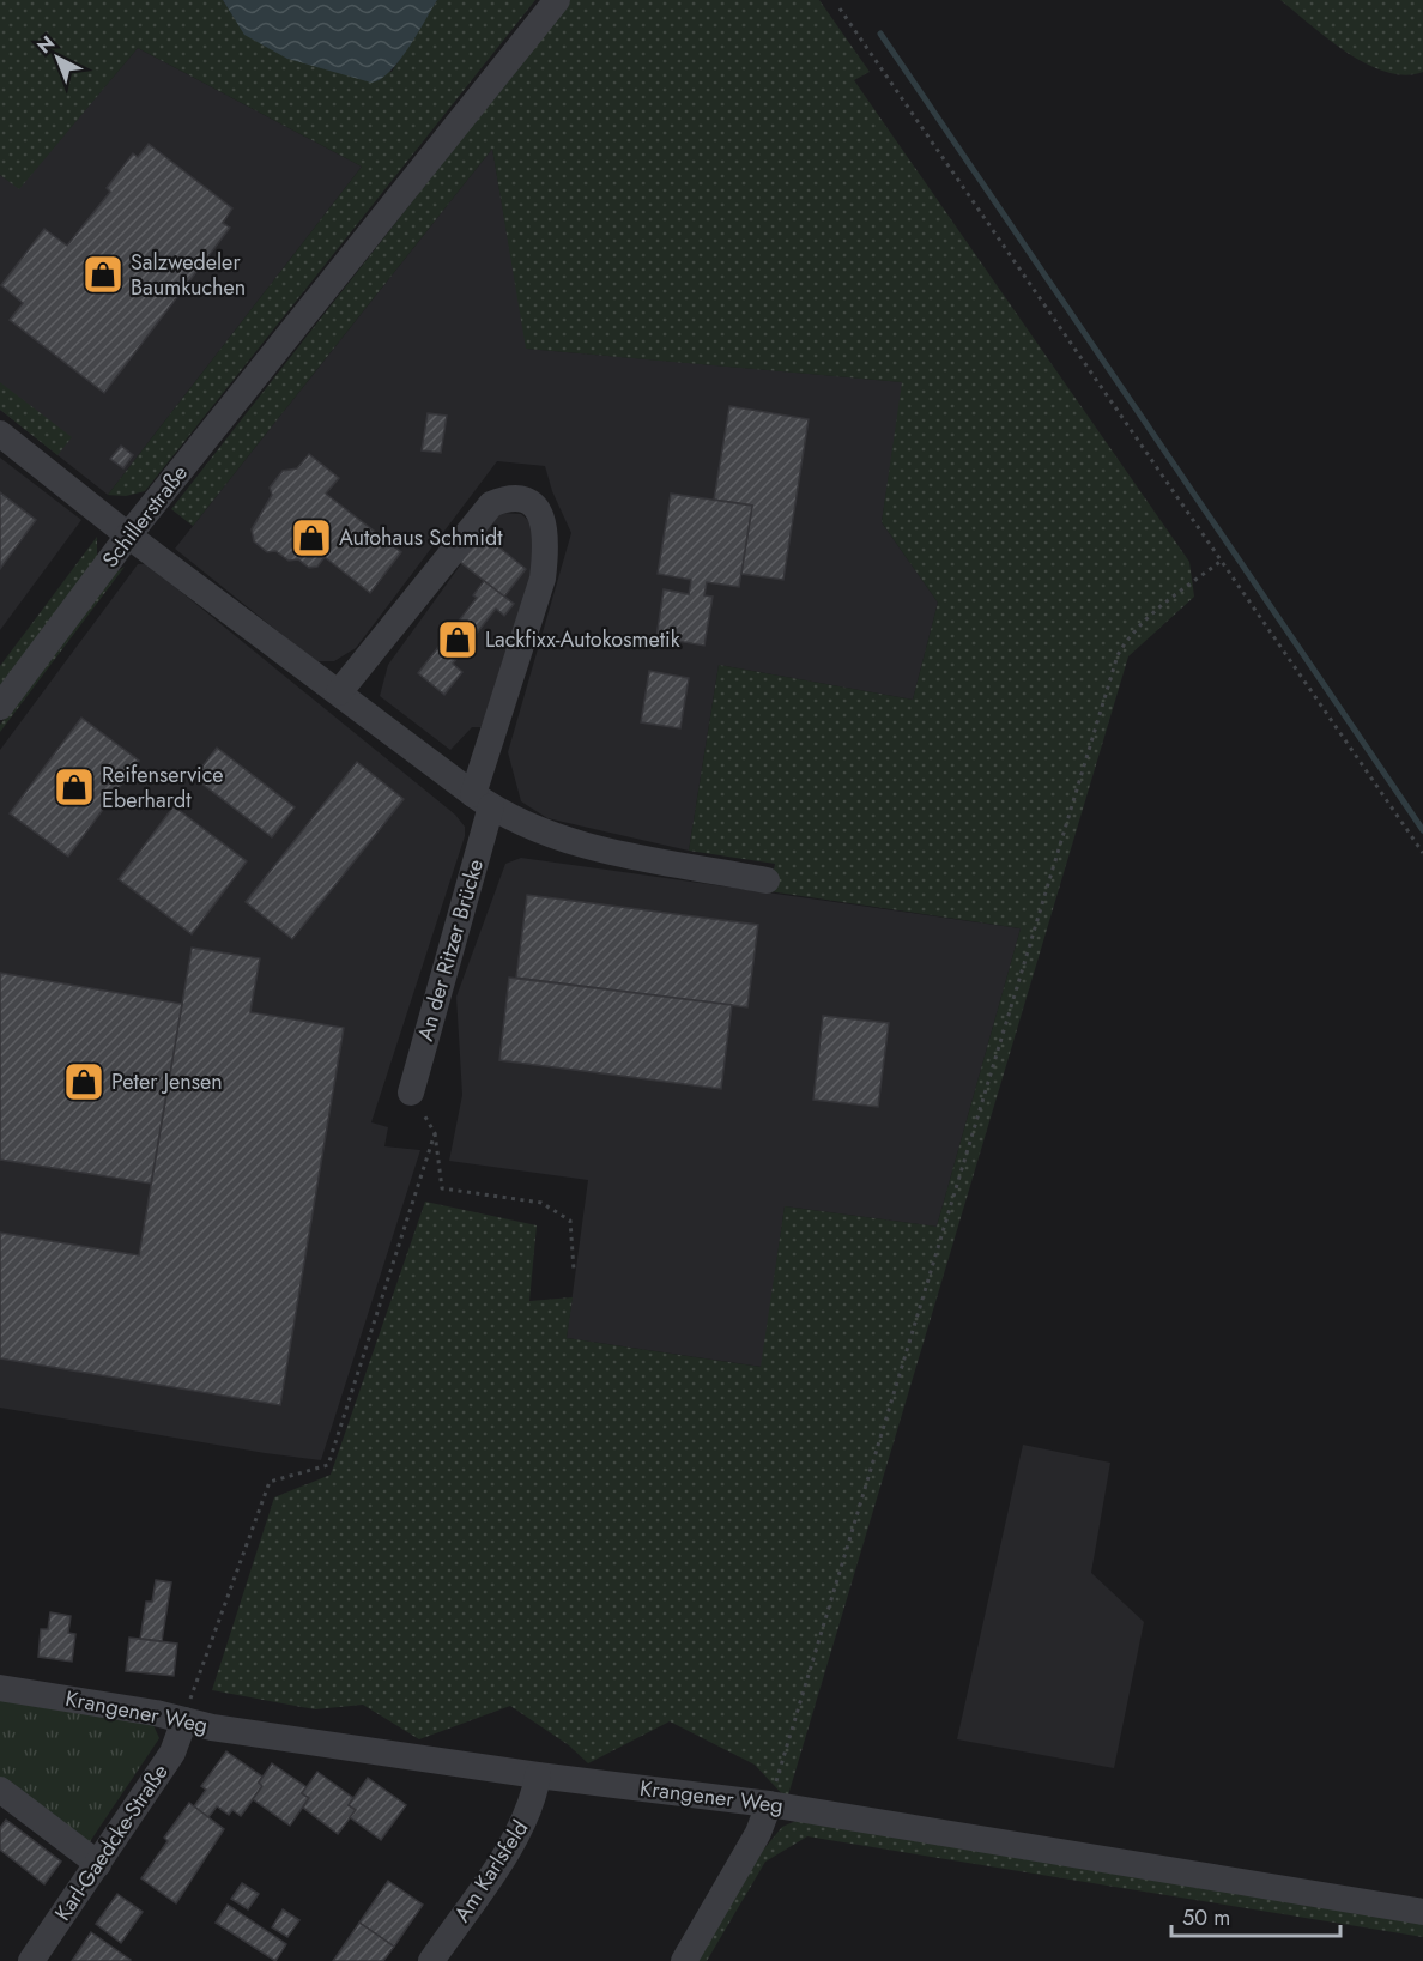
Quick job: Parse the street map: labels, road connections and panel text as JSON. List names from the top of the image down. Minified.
{"streets":{"street":["Schillerstraße","An der Ritzer Brücke","Krangener Weg","Karl-Gaedcke-Straße","Am Karlsfeld"]},"crossings":[["Krangener Weg","Karl-Gaedcke-Straße"],["Krangener Weg","Am Karlsfeld"]],"places":{"shop":["Salzwedeler Baumkuchen","Autohaus Schmidt","Lackfixx-Autokosmetik","Reifenservice Eberhardt","Peter Jensen"]},"scale_bar":"50 m","north":"top left"}
